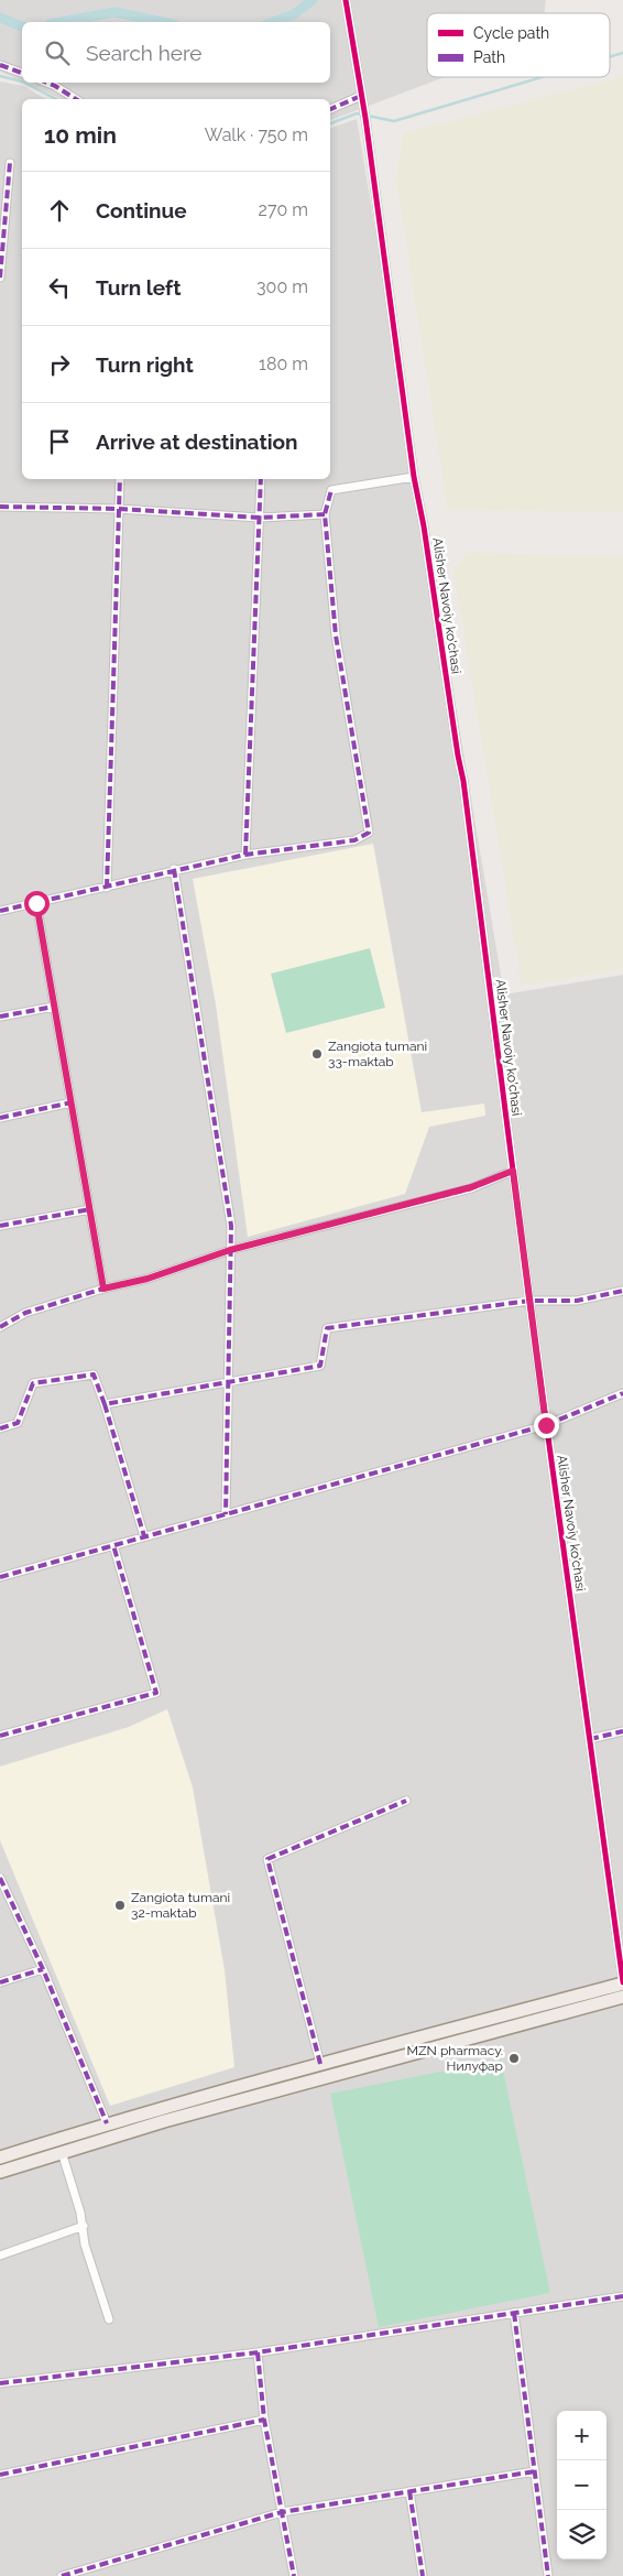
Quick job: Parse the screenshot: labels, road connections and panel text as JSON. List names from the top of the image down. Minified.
{"streets":{"street":["Alisher Navoiy ko'chasi"]},"places":["Zangiota tumani 33-maktab","Zangiota tumani 32-maktab","MZN pharmacy. Нилуфар"],"legend":["Cycle path","Path"],"page":{"search":"Search here","heading":["10 min","Walk · 750 m"],"list":[["Continue","270 m"],["Turn left","300 m"],["Turn right","180 m"],"Arrive at destination"],"map_buttons":["+","−"]}}
